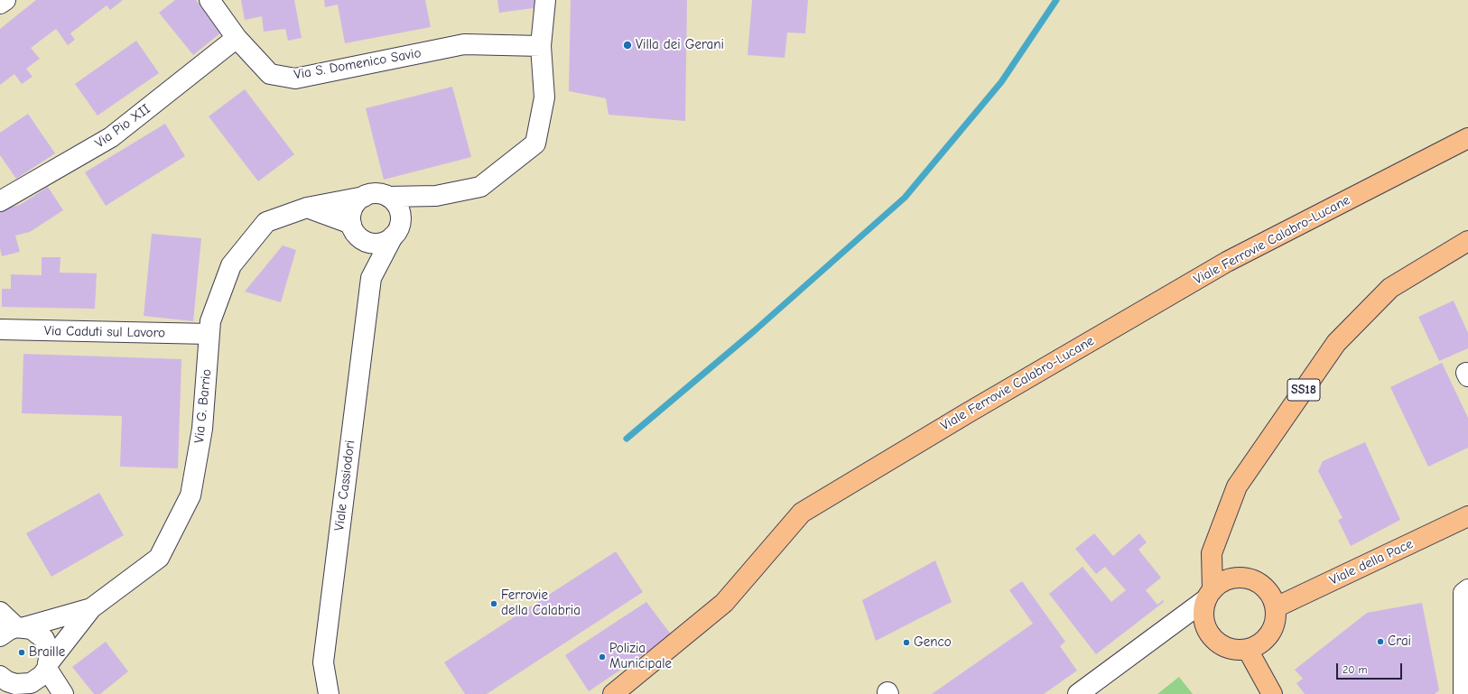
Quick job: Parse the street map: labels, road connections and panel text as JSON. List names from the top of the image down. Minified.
{"streets":{"main road":["Viale Ferrovie Calabro-Lucane","SS18","Viale della Pace"],"street":["Via S. Domenico Savio","Via Pio XII","Via Caduti sul Lavoro","Via G. Barrio","Viale Cassiodori"]},"crossings":[["Via S. Domenico Savio","Via Pio XII"],["Via Caduti sul Lavoro","Via G. Barrio"],["SS18","Viale della Pace"],["Via G. Barrio","Viale Cassiodori"]],"places":["Villa dei Gerani","Ferrovie della Calabria","Crai","Genco","Braille","Polizia Municipale"],"scale_bar":"20 m"}
